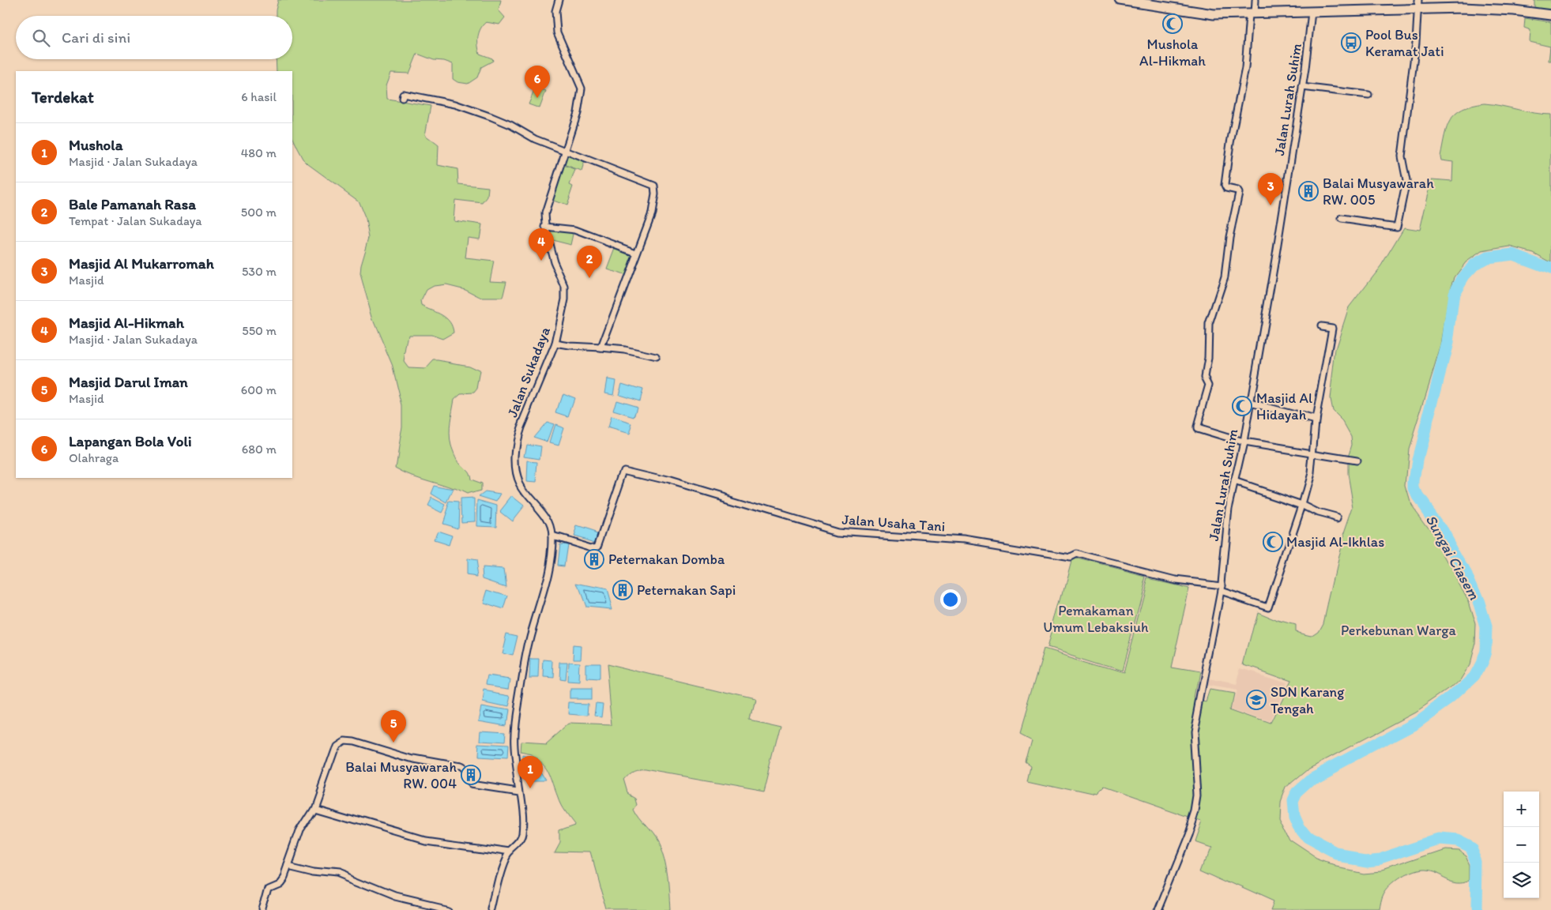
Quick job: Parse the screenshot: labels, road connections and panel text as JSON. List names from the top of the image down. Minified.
{"streets":{"street":["Jalan Lurah Suhim","Jalan Sukadaya","Jalan Usaha Tani"]},"crossings":[["Jalan Lurah Suhim","Jalan Usaha Tani"],["Jalan Sukadaya","Jalan Usaha Tani"]],"water":["Sungai Ciasem"],"parks":["Pemakaman Umum Lebaksiuh","Perkebunan Warga"],"places":{"mosque":["Mushola Al-Hikmah","Masjid Al Hidayah","Masjid Al-Ikhlas"],"bus stop":["Pool Bus Keramat Jati"],"building":["Balai Musyawarah RW. 005","Peternakan Domba","Peternakan Sapi","Balai Musyawarah RW. 004"],"school or university":["SDN Karang Tengah"]},"page":{"search":"Cari di sini","pins":["6","3","4","2","5","1"],"heading":["Terdekat","6 hasil"],"list":[{"mark":"1","name":"Mushola","note":"Masjid · Jalan Sukadaya","value":"480 m"},{"mark":"2","name":"Bale Pamanah Rasa","note":"Tempat · Jalan Sukadaya","value":"500 m"},{"mark":"3","name":"Masjid Al Mukarromah","note":"Masjid","value":"530 m"},{"mark":"4","name":"Masjid Al-Hikmah","note":"Masjid · Jalan Sukadaya","value":"550 m"},{"mark":"5","name":"Masjid Darul Iman","note":"Masjid","value":"600 m"},{"mark":"6","name":"Lapangan Bola Voli","note":"Olahraga","value":"680 m"}],"map_buttons":["+","−"]}}
